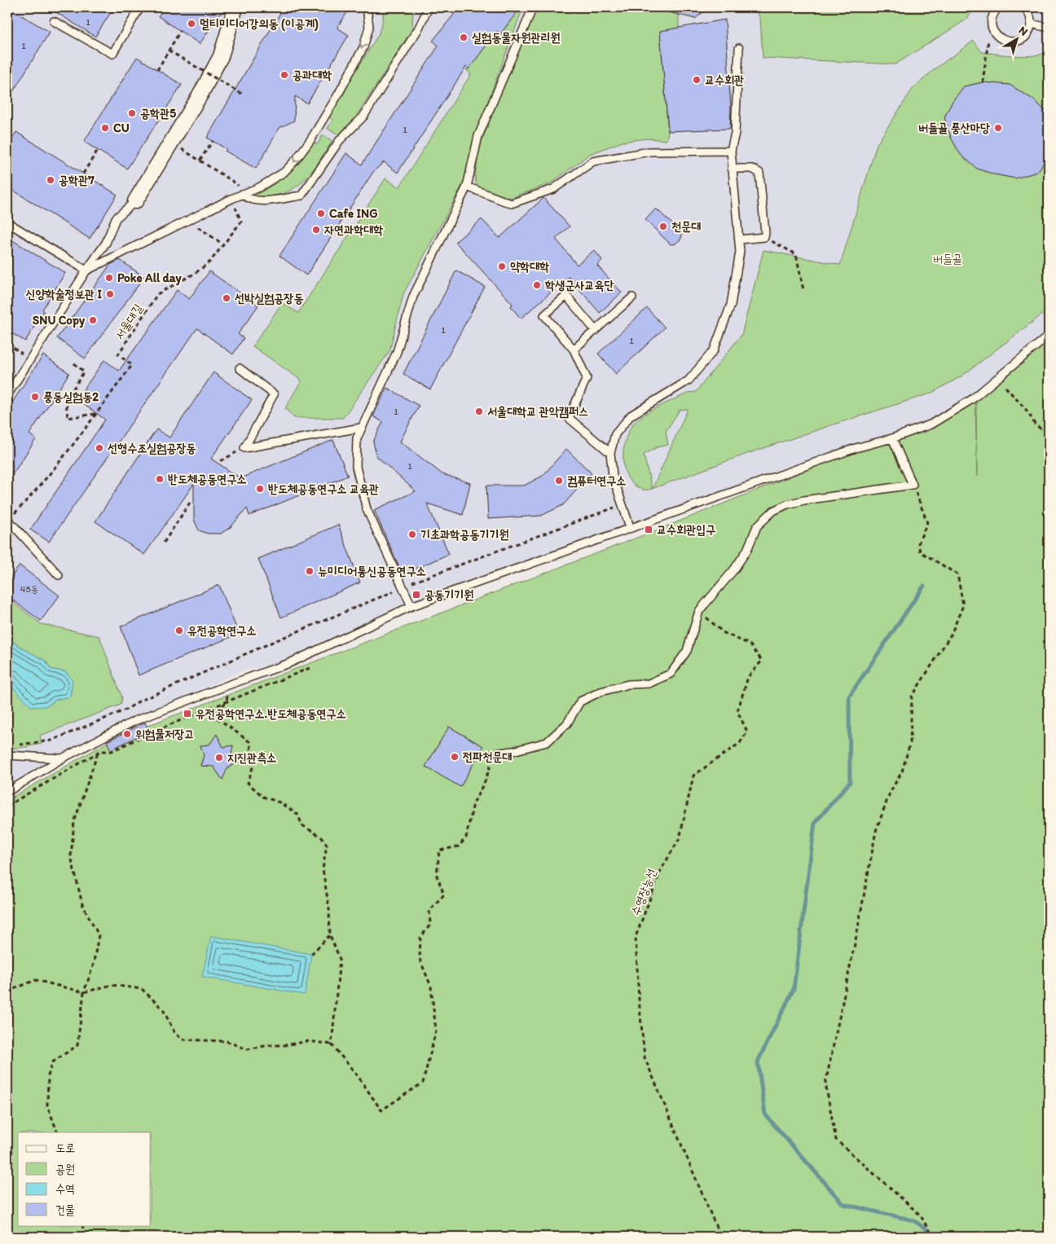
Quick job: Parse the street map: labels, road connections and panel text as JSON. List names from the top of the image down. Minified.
{"streets":{"path":["서울대길","수영장능선"]},"parks":["버들골"],"places":{"other":["멀티미디어강의동 (이공계)","실험동물자원관리원","공과대학","교수회관","공학관5","CU","버들골 풍산마당","공학관7","Cafe ING","천문대","자연과학대학","약학대학","Poke All day","학생군사교육단","신양학술정보관 I","선박실험공장동","SNU Copy","풍동실험동2","서울대학교 관악캠퍼스","선형수조실험공장동","반도체공동연구소","컴퓨터연구소","반도체공동연구소 교육관","기초과학공동기기원","뉴미디어통신공동연구소","유전공학연구소","위험물저장고","전파천문대","지진관측소"],"transit":["교수회관입구","공동기기원","유전공학연구소.반도체공동연구소"]},"house_numbers":["1","1","1","1","1","1","1","45동"],"legend":["도로","공원","수역","건물"],"north":"top right"}
